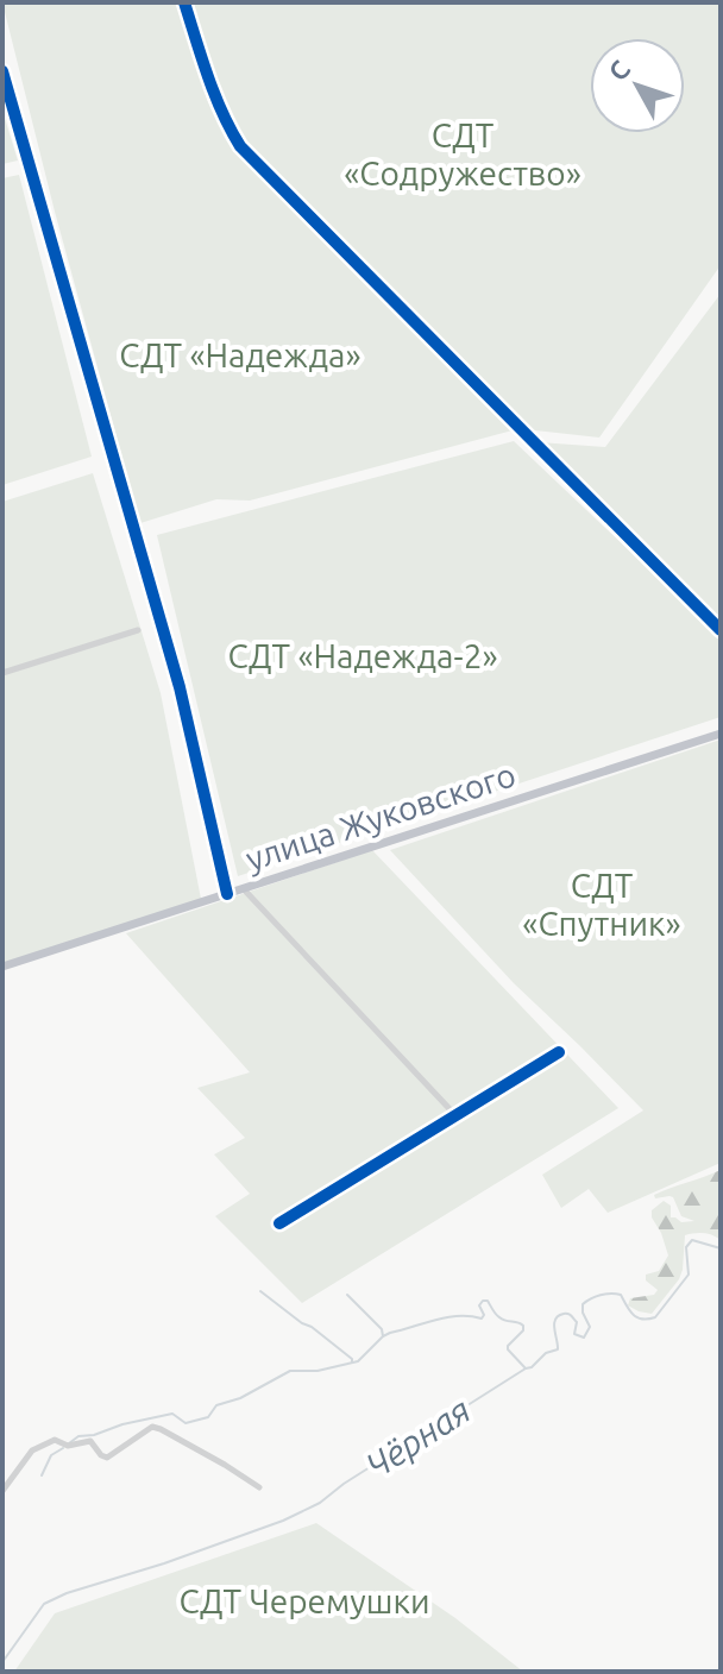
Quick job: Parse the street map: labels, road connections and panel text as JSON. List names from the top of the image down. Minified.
{"streets":{"main road":["улица Жуковского"]},"water":["Чёрная"],"parks":["СДТ «Содружество»","СДТ «Надежда»","СДТ «Надежда-2»","СДТ «Спутник»","СДТ Черемушки"],"north":"top left"}
